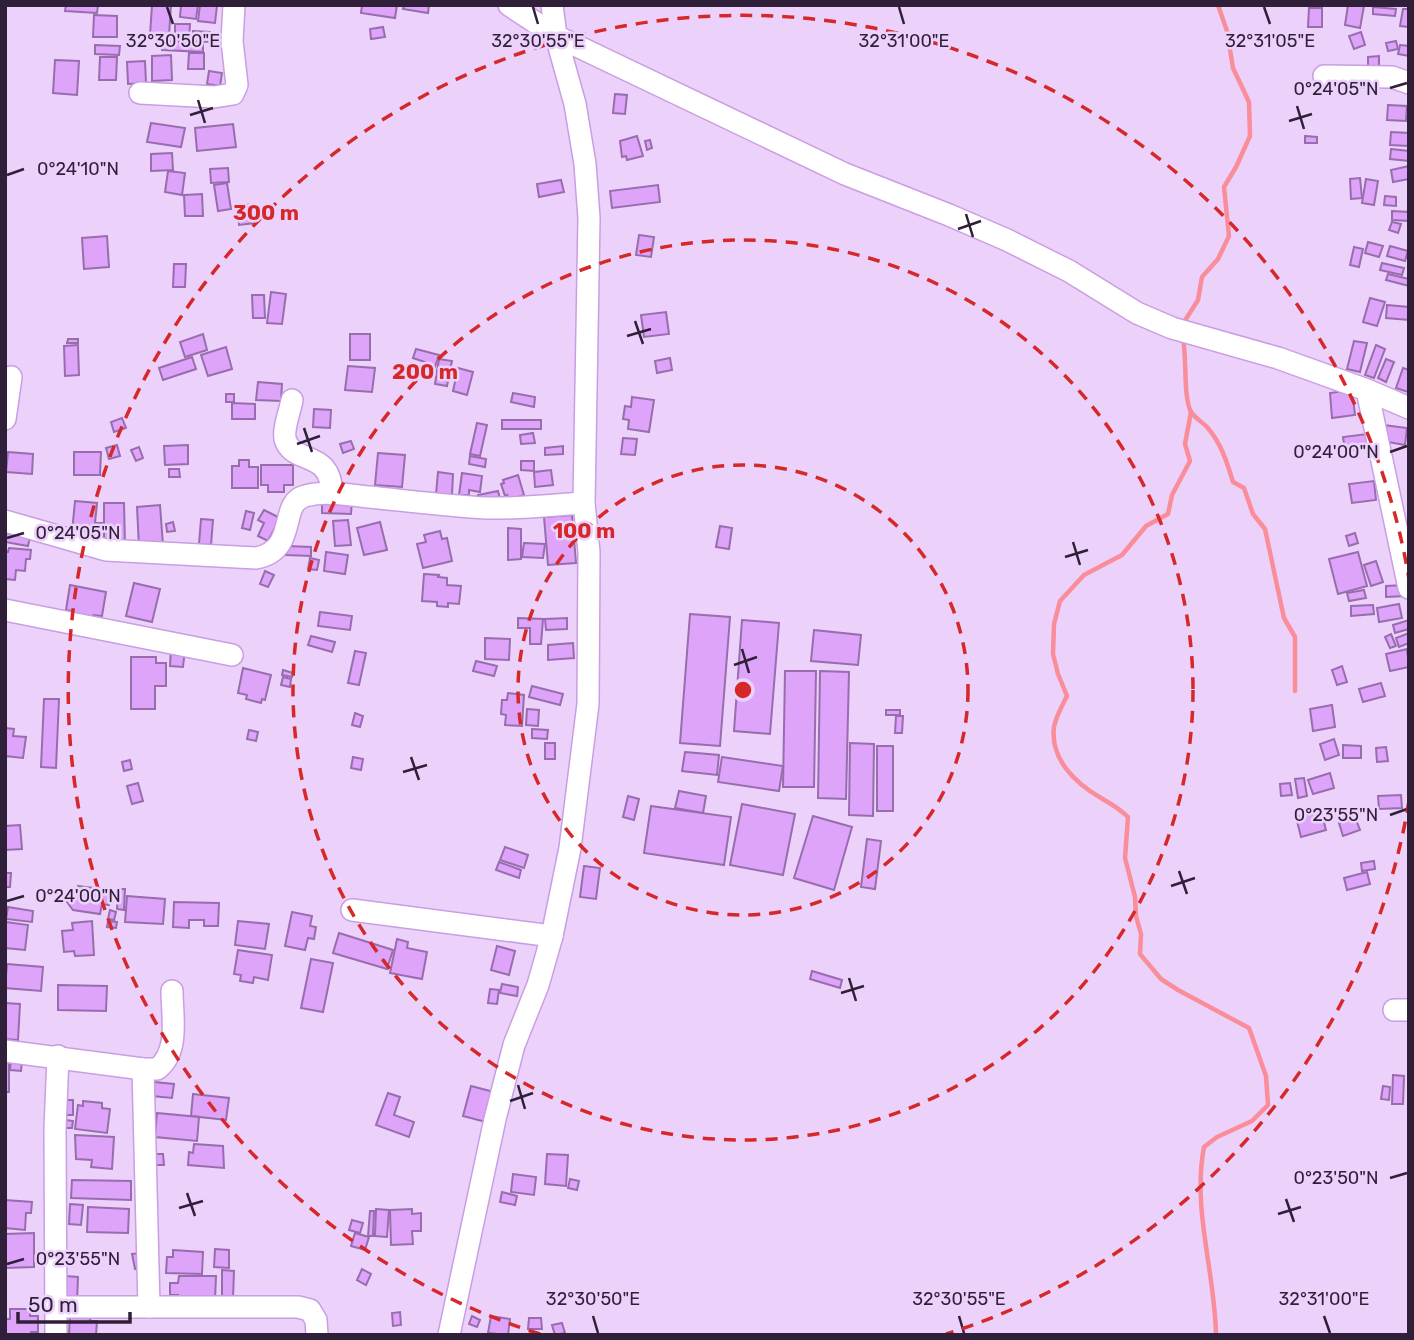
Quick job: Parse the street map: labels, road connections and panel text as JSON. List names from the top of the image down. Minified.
{"scale_bar":"50 m","coordinates":["32°30'50\"E","32°30'55\"E","32°31'00\"E","32°31'05\"E","0°24'05\"N","0°24'10\"N","0°24'00\"N","0°23'55\"N","0°23'50\"N"],"rings":["300 m","200 m","100 m"]}
